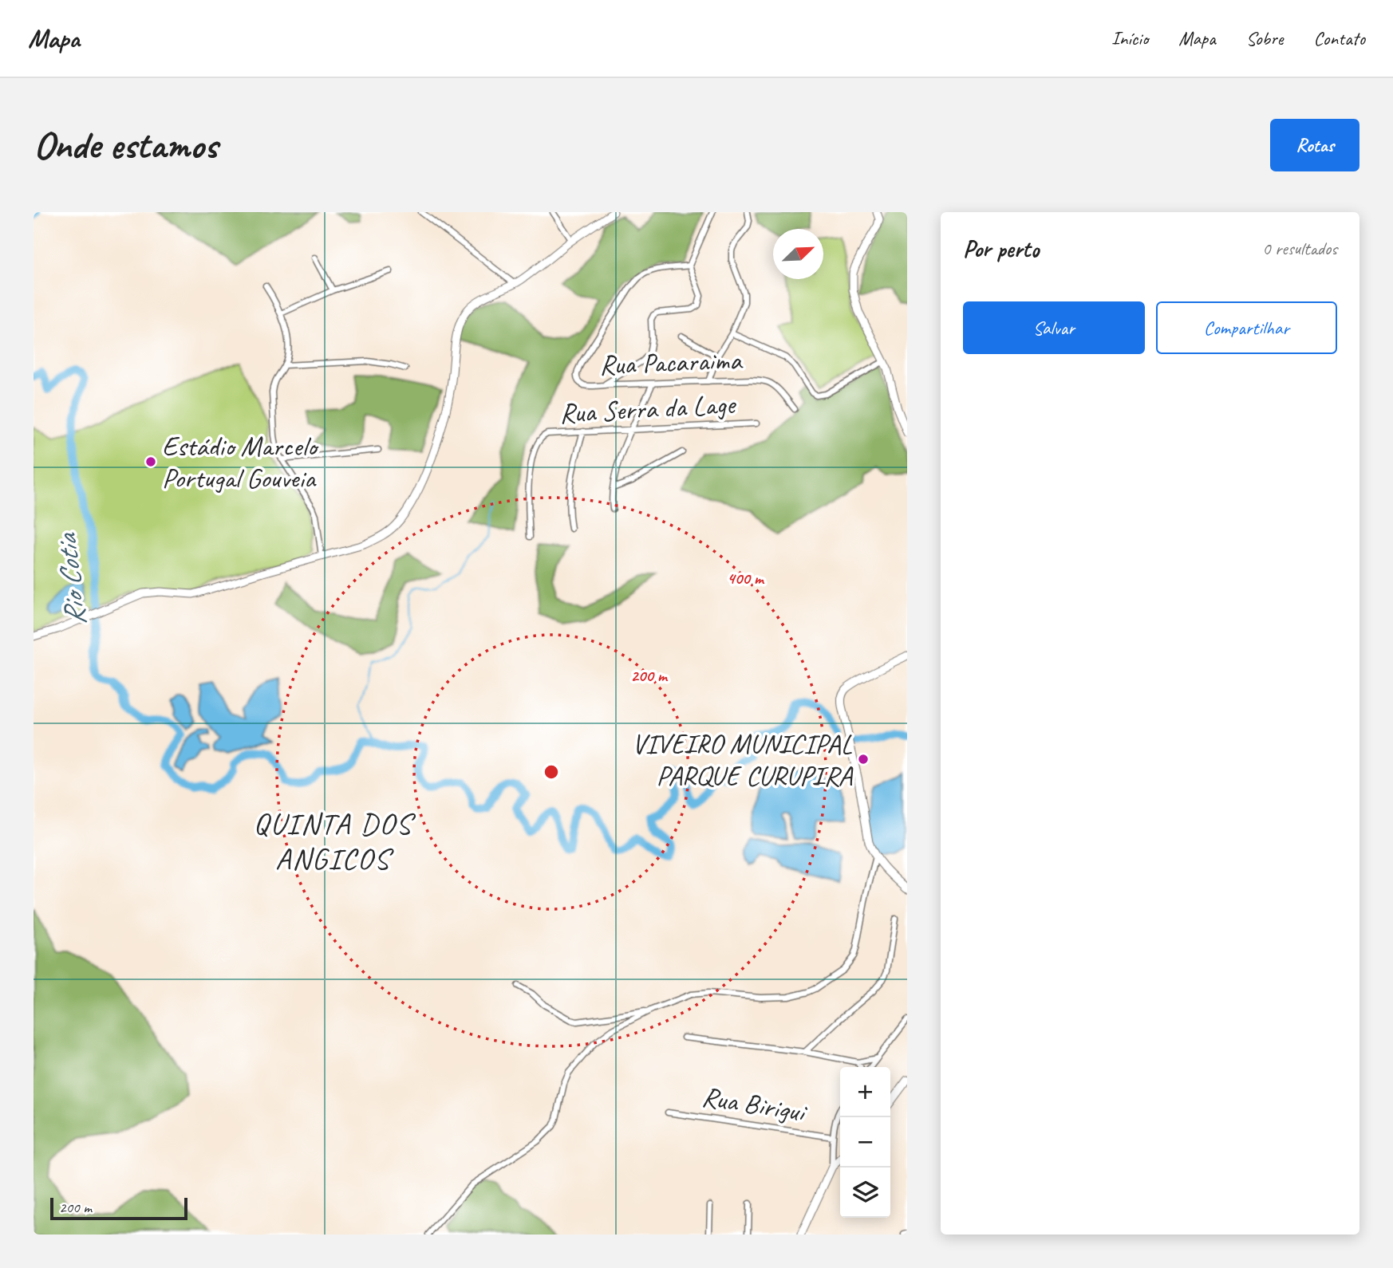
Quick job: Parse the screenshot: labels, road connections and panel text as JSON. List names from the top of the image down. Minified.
{"streets":{"street":["Rua Pacaraima","Rua Serra da Lage","Rua Birigui"]},"districts":["QUINTA DOS ANGICOS"],"water":["Rio Cotia"],"places":["Estádio Marcelo Portugal Gouveia","VIVEIRO MUNICIPAL PARQUE CURUPIRA"],"scale_bar":"200 m","north":"top right","page":{"header":"Mapa","nav":["Início","Mapa","Sobre","Contato"],"buttons":["Rotas",["Salvar","Compartilhar"]],"title":"Onde estamos","heading":["Por perto","0 resultados"],"map_buttons":["+","−"],"scale":"200 m"},"rings":["400 m","200 m"]}
